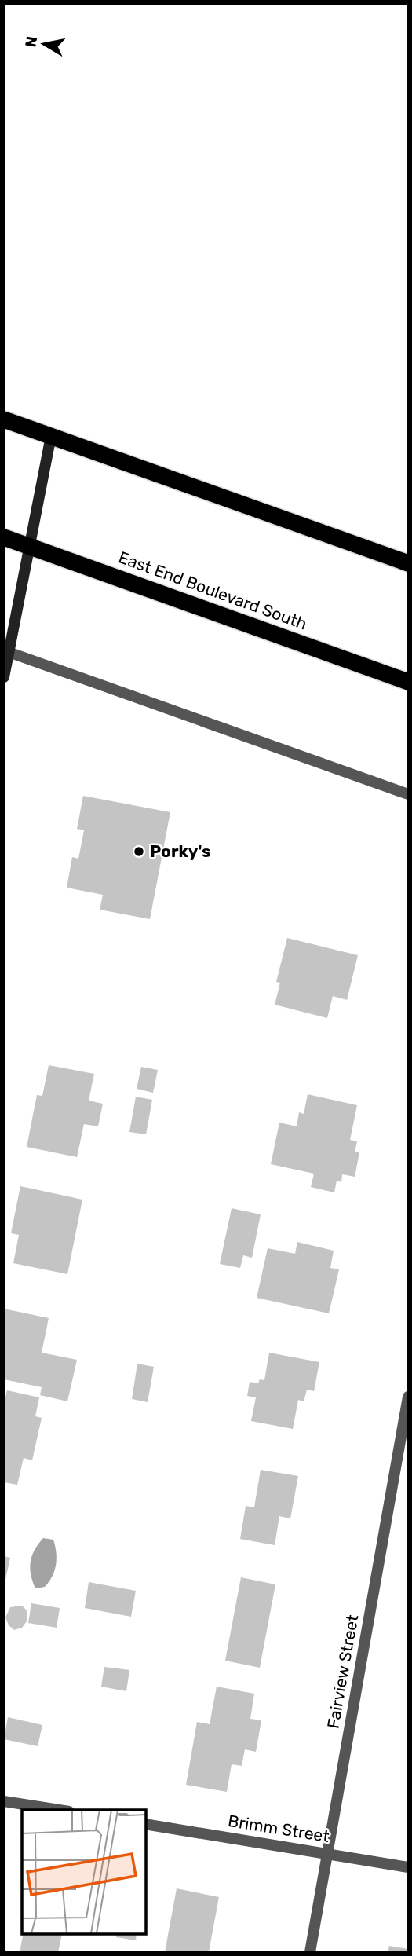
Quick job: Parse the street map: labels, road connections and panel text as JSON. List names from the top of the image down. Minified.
{"streets":{"highway":["East End Boulevard South"],"street":["Fairview Street","Brimm Street"]},"crossings":[["Fairview Street","Brimm Street"]],"places":["Porky's"],"north":"left"}
